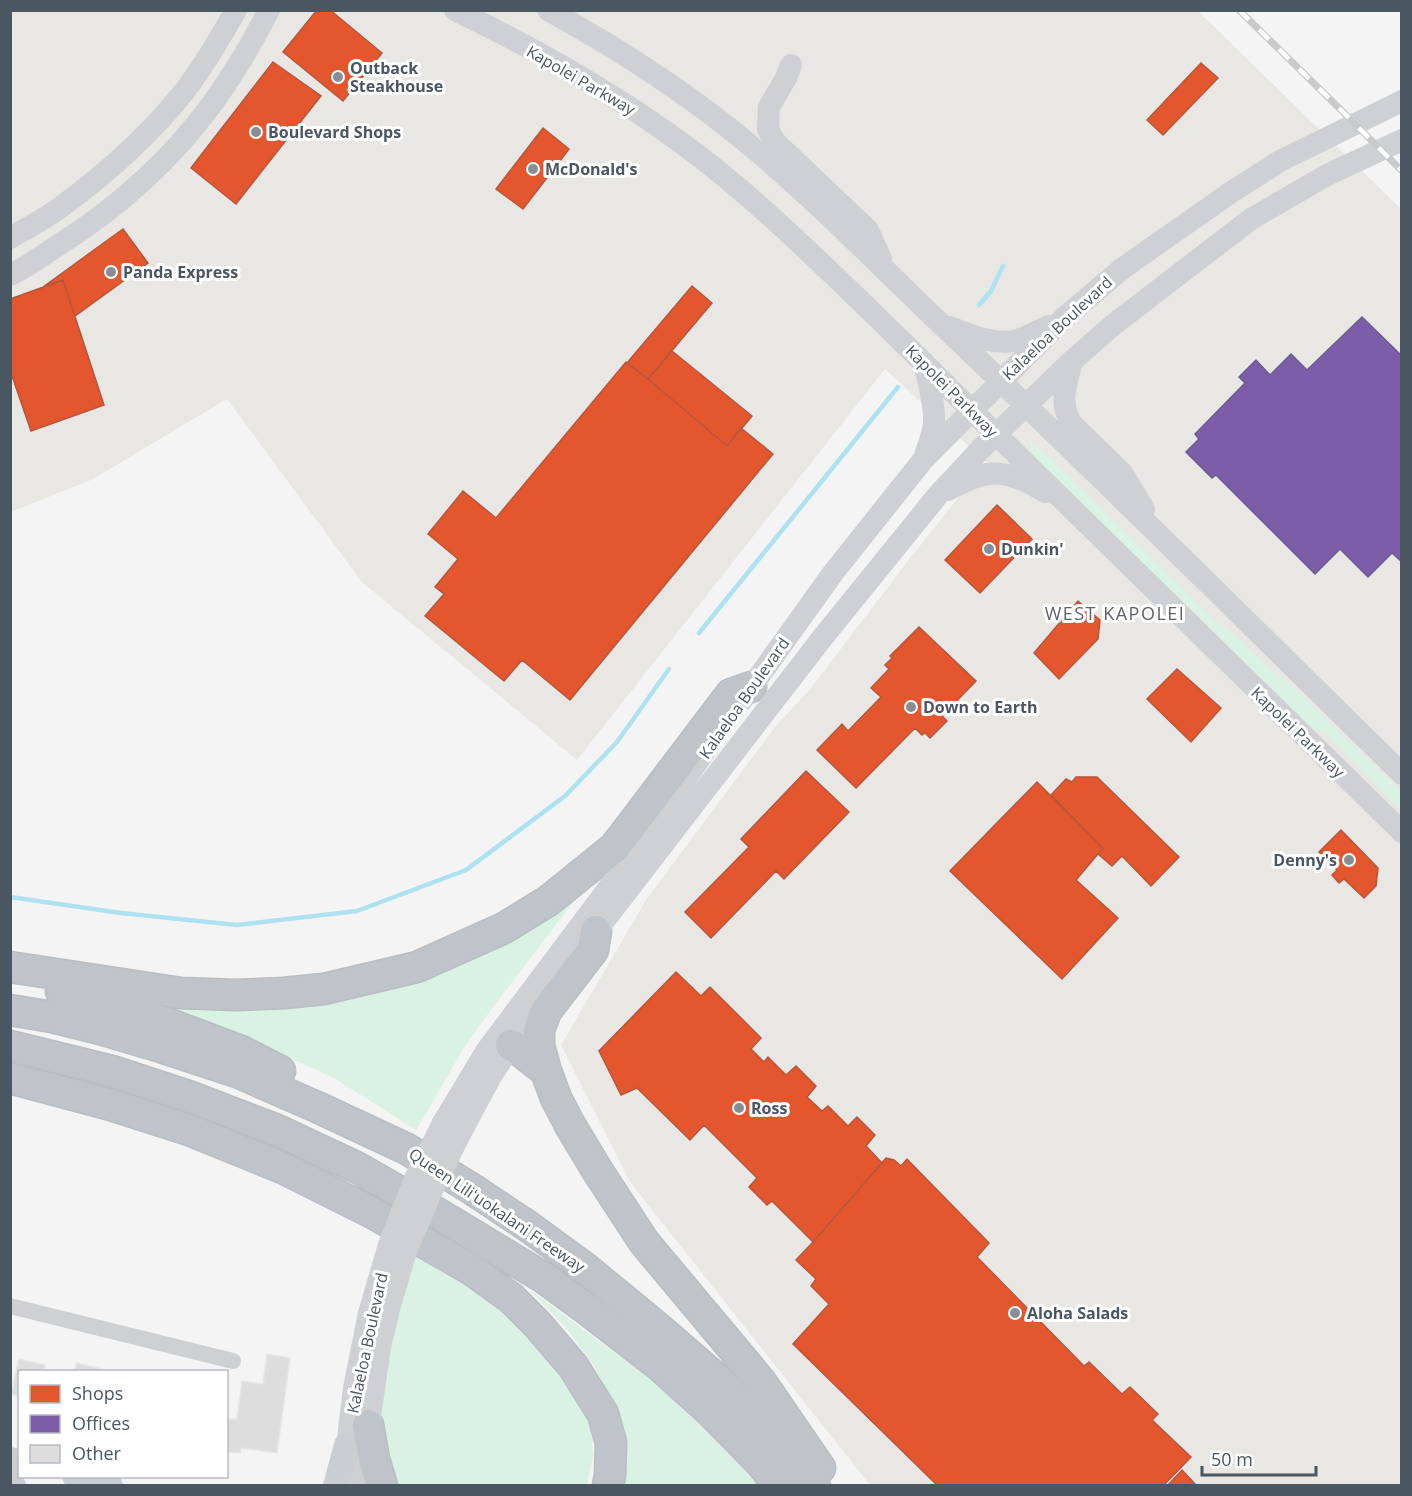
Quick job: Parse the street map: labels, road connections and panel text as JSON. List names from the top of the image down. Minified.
{"streets":{"highway":["Queen Liliʻuokalani Freeway"],"main road":["Kapolei Parkway","Kalaeloa Boulevard"]},"crossings":[["Kapolei Parkway","Kalaeloa Boulevard"]],"districts":["WEST KAPOLEI"],"places":["Outback Steakhouse","Boulevard Shops","McDonald's","Panda Express","Dunkin'","Down to Earth","Denny's","Ross","Aloha Salads"],"legend":["Shops","Offices","Other"],"scale_bar":"50 m"}
